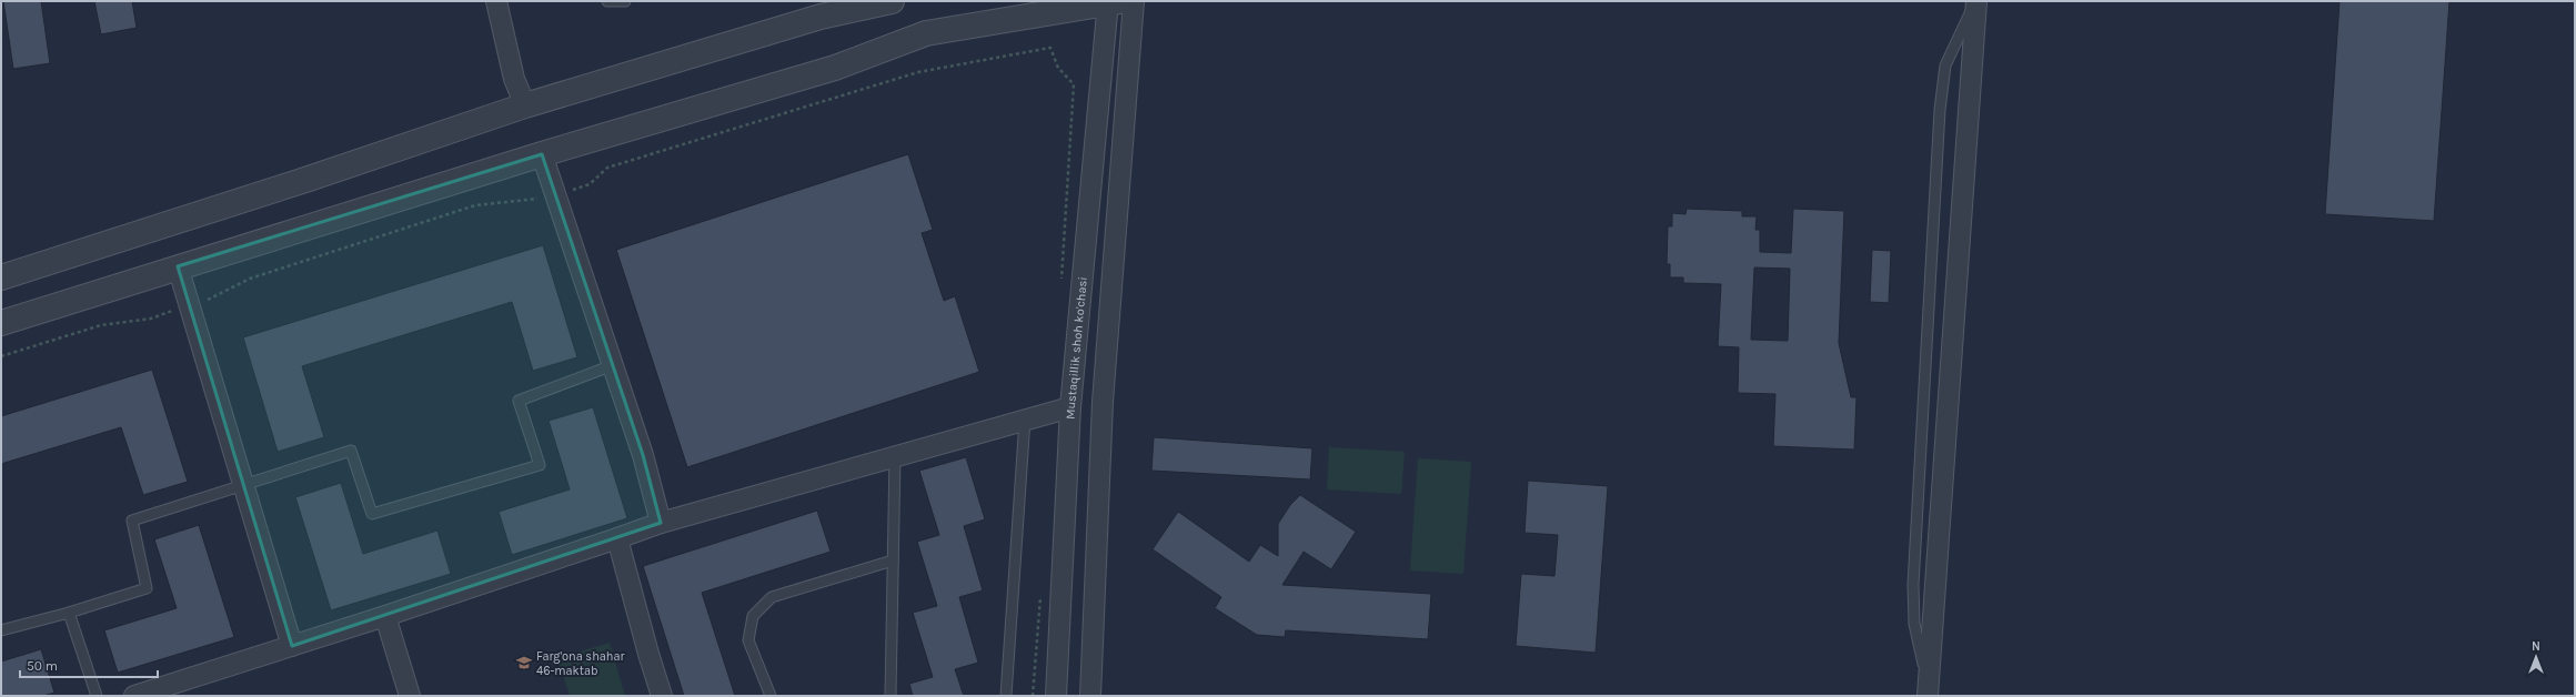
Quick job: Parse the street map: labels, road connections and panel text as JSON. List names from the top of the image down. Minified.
{"streets":{"street":["Mustaqillik shoh ko'chasi"]},"places":{"school or university":["Farg'ona shahar 46-maktab"]},"scale_bar":"50 m","north":"top"}
